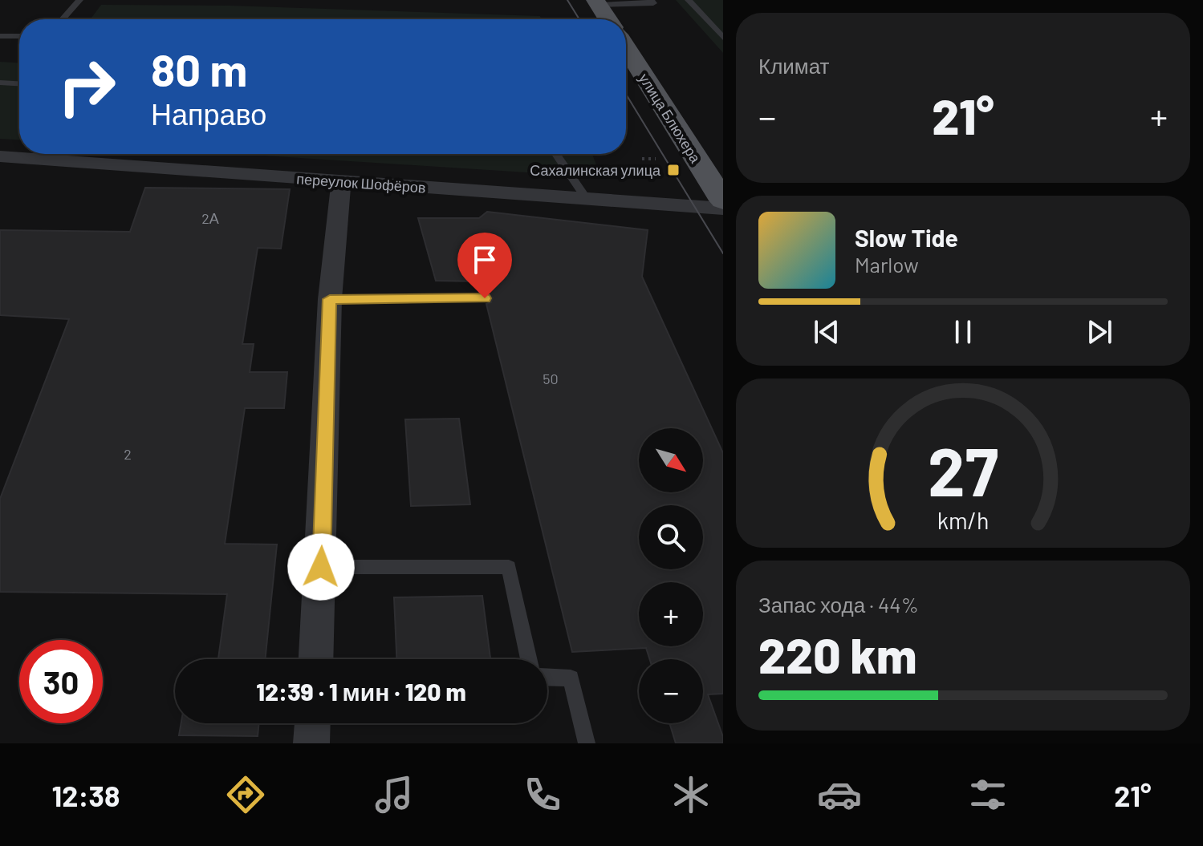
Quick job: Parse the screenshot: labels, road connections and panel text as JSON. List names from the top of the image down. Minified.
{"streets":{"main road":["улица Блюхера"],"street":["переулок Шофёров"]},"places":{"transit":["Сахалинская улица"]},"house_numbers":["2А","50","2"],"north":"bottom right","page":{"tile":["Климат",["Запас хода · 44%","220 km"]],"turn":["80 m","Направо"],"heat":["−","21°","+"],"song":["Slow Tide","Marlow"],"map_buttons":["+","−"],"limit":"30","trip":"12:39 · 1 мин · 120 m","tabs":["12:38","21°"],"gauge":["27","km/h"]}}
